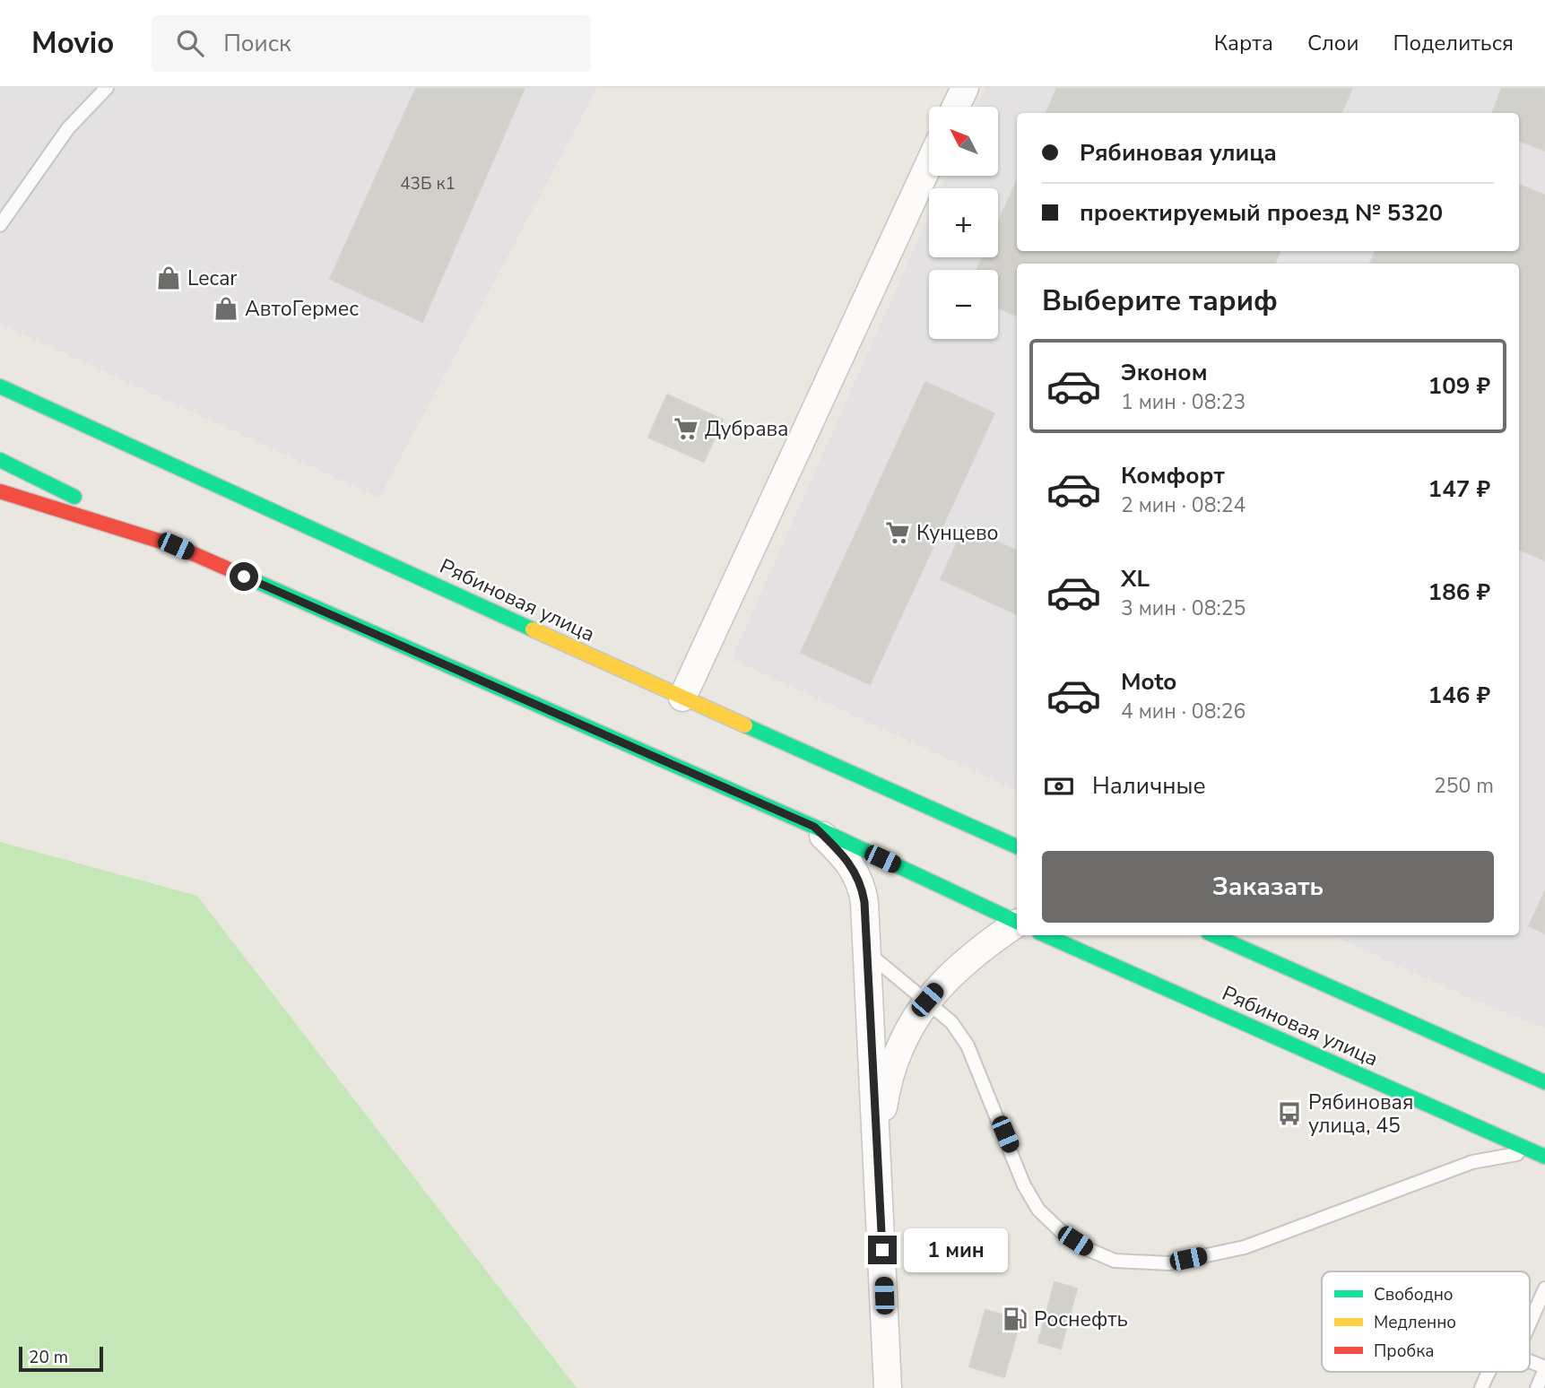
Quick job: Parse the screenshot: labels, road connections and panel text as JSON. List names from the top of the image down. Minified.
{"streets":{"main road":["Рябиновая улица"]},"places":{"shop":["Lecar","АвтоГермес"],"supermarket":["Дубрава","Кунцево"],"bus stop":["Рябиновая улица, 45"],"fuel station":["Роснефть"]},"house_numbers":["43Б к1"],"legend":["Свободно","Медленно","Пробка"],"scale_bar":"20 m","north":"top left","page":{"header":"Movio","search":"Поиск","nav":["Карта","Слои","Поделиться"],"map_buttons":["+","−"],"banner":["Рябиновая улица","проектируемый проезд № 5320"],"heading":"Выберите тариф","list":[{"name":"Эконом","note":"1 мин · 08:23","value":"109 ₽"},{"name":"Комфорт","note":"2 мин · 08:24","value":"147 ₽"},{"name":"XL","note":"3 мин · 08:25","value":"186 ₽"},{"name":"Moto","note":"4 мин · 08:26","value":"146 ₽"}],"pay":["Наличные","250 m"],"buttons":"Заказать","bubble":"1 мин","scale":"20 m"}}
